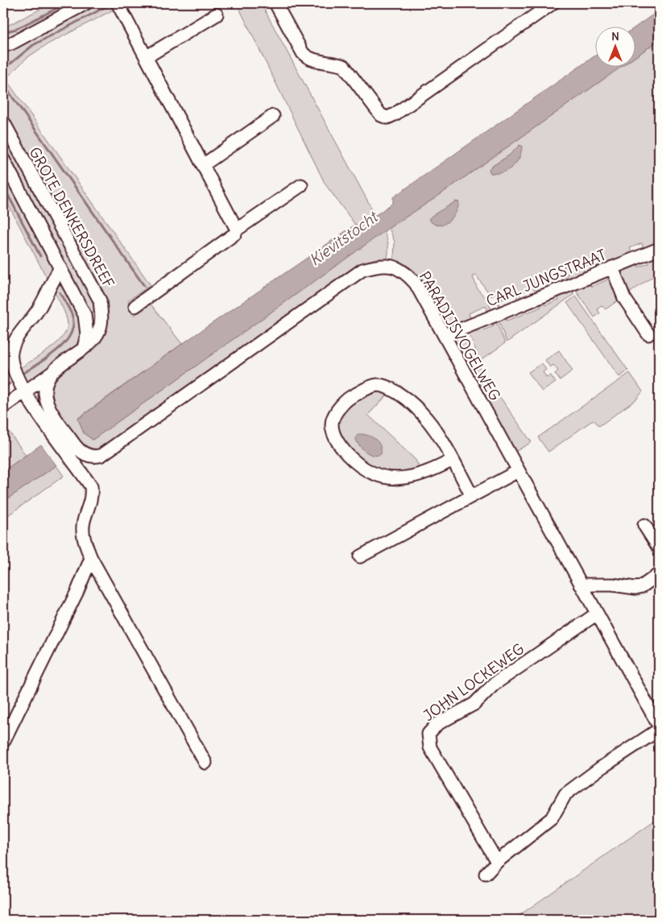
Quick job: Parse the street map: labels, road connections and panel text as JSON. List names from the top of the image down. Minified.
{"streets":{"street":["GROTE DENKERSDREEF","CARL JUNGSTRAAT","PARADIJSVOGELWEG","JOHN LOCKEWEG"]},"crossings":[["CARL JUNGSTRAAT","PARADIJSVOGELWEG"],["PARADIJSVOGELWEG","JOHN LOCKEWEG"]],"water":["Kievitstocht"],"north":"top"}
